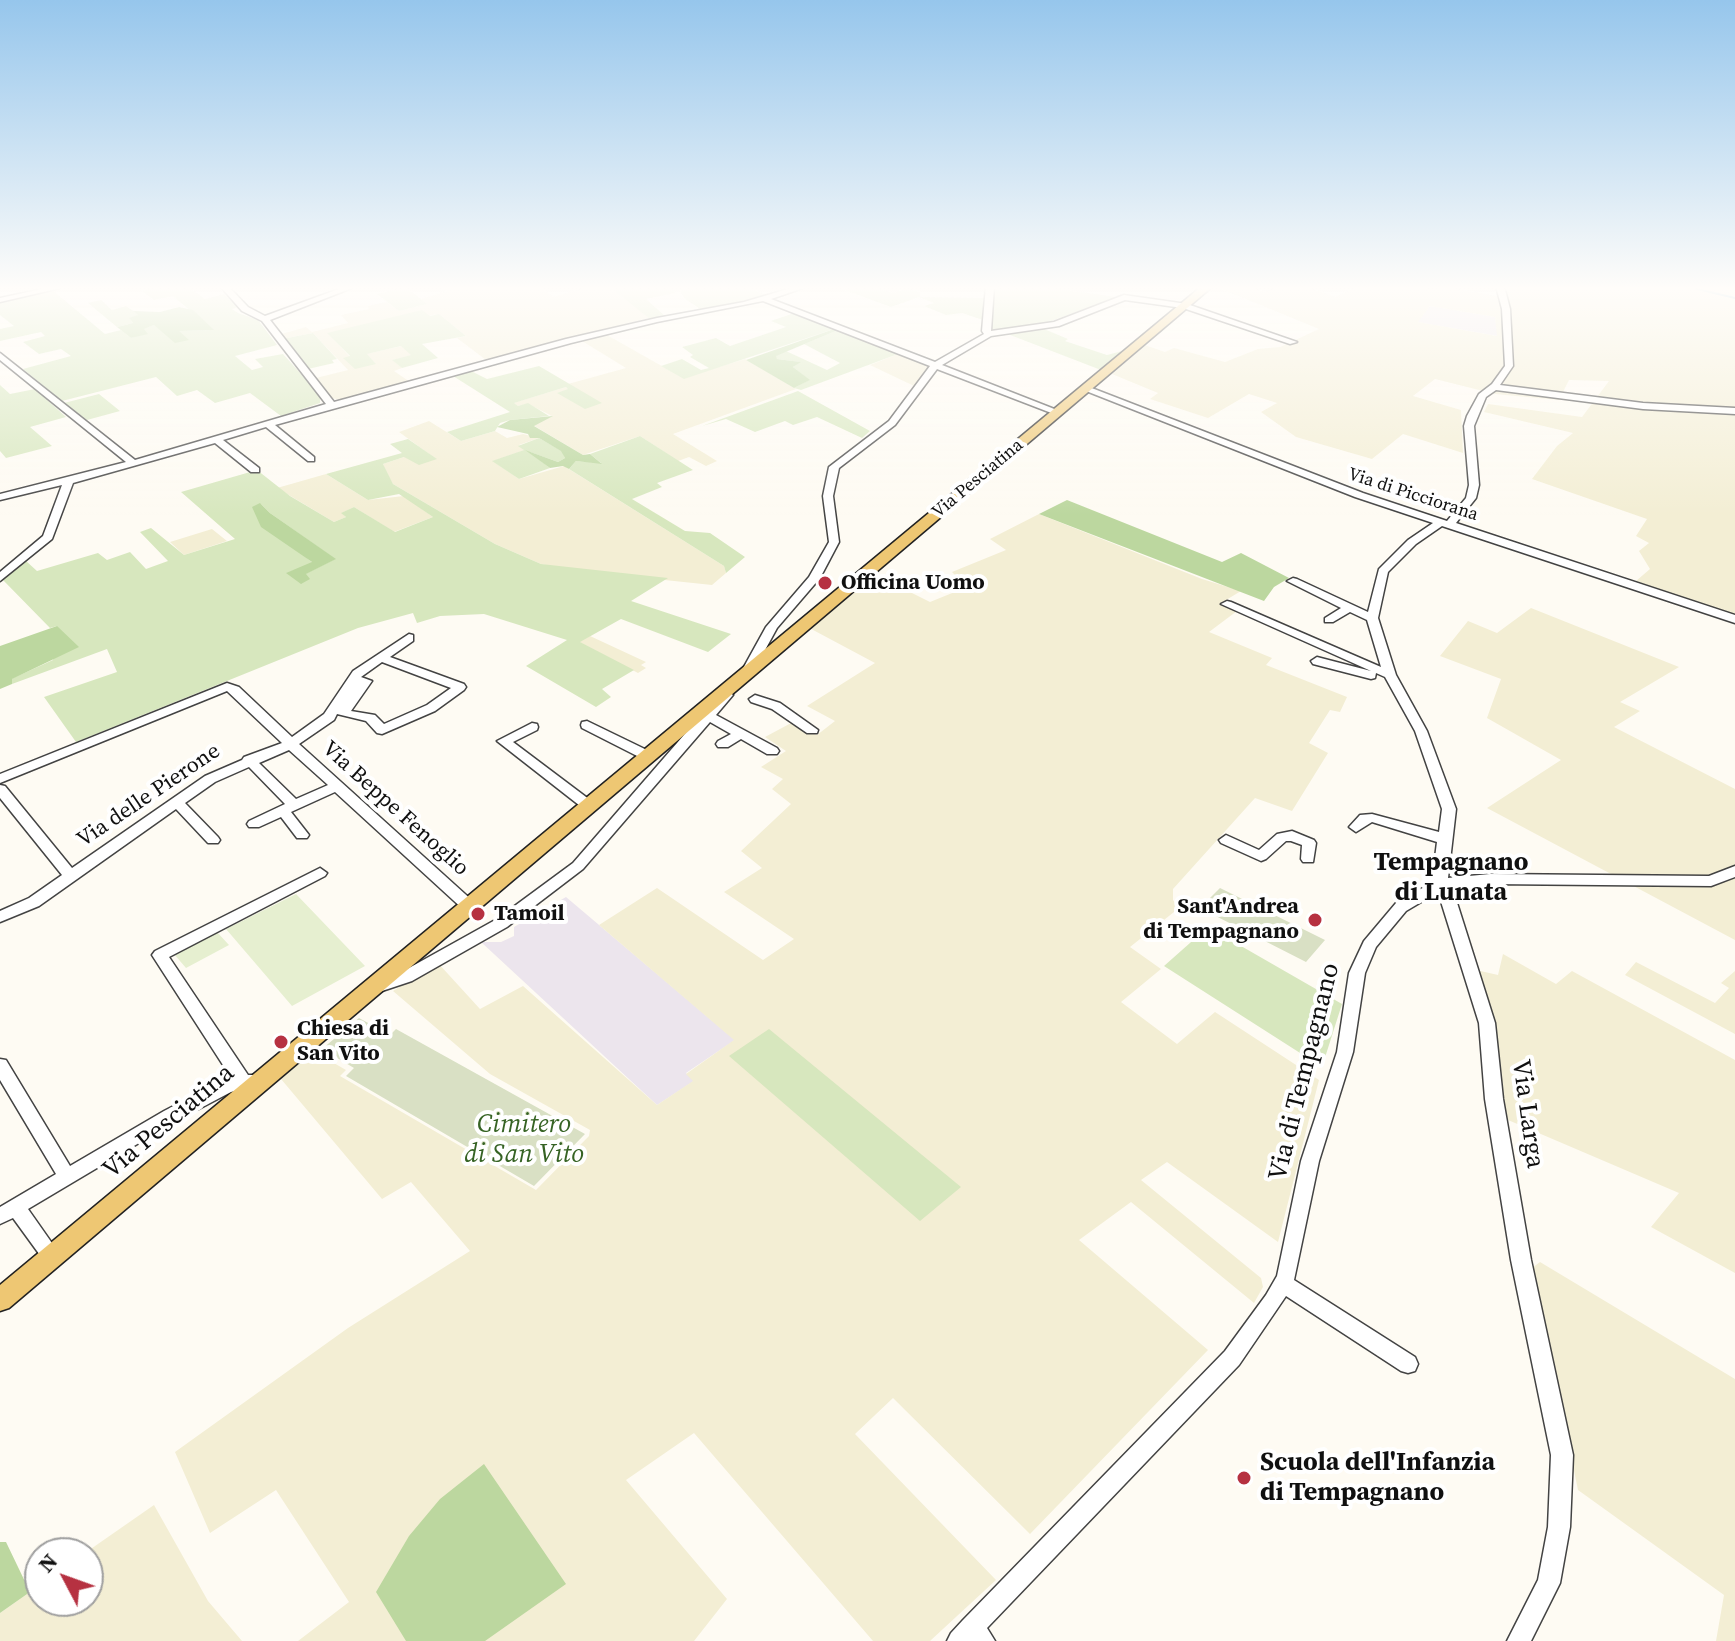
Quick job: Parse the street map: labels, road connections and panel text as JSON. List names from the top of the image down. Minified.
{"streets":{"main road":["Via Pesciatina"],"street":["Via di Picciorana","Via delle Pierone","Via Beppe Fenoglio","Via di Tempagnano","Via Larga"]},"crossings":[["Via Pesciatina","Via di Picciorana"],["Via Pesciatina","Via Beppe Fenoglio"],["Via delle Pierone","Via Beppe Fenoglio"],["Via di Tempagnano","Via Larga"]],"districts":["Tempagnano di Lunata"],"parks":["Cimitero di San Vito"],"places":["Officina Uomo","Tamoil","Sant'Andrea di Tempagnano","Chiesa di San Vito","Scuola dell'Infanzia di Tempagnano"],"north":"top left"}
